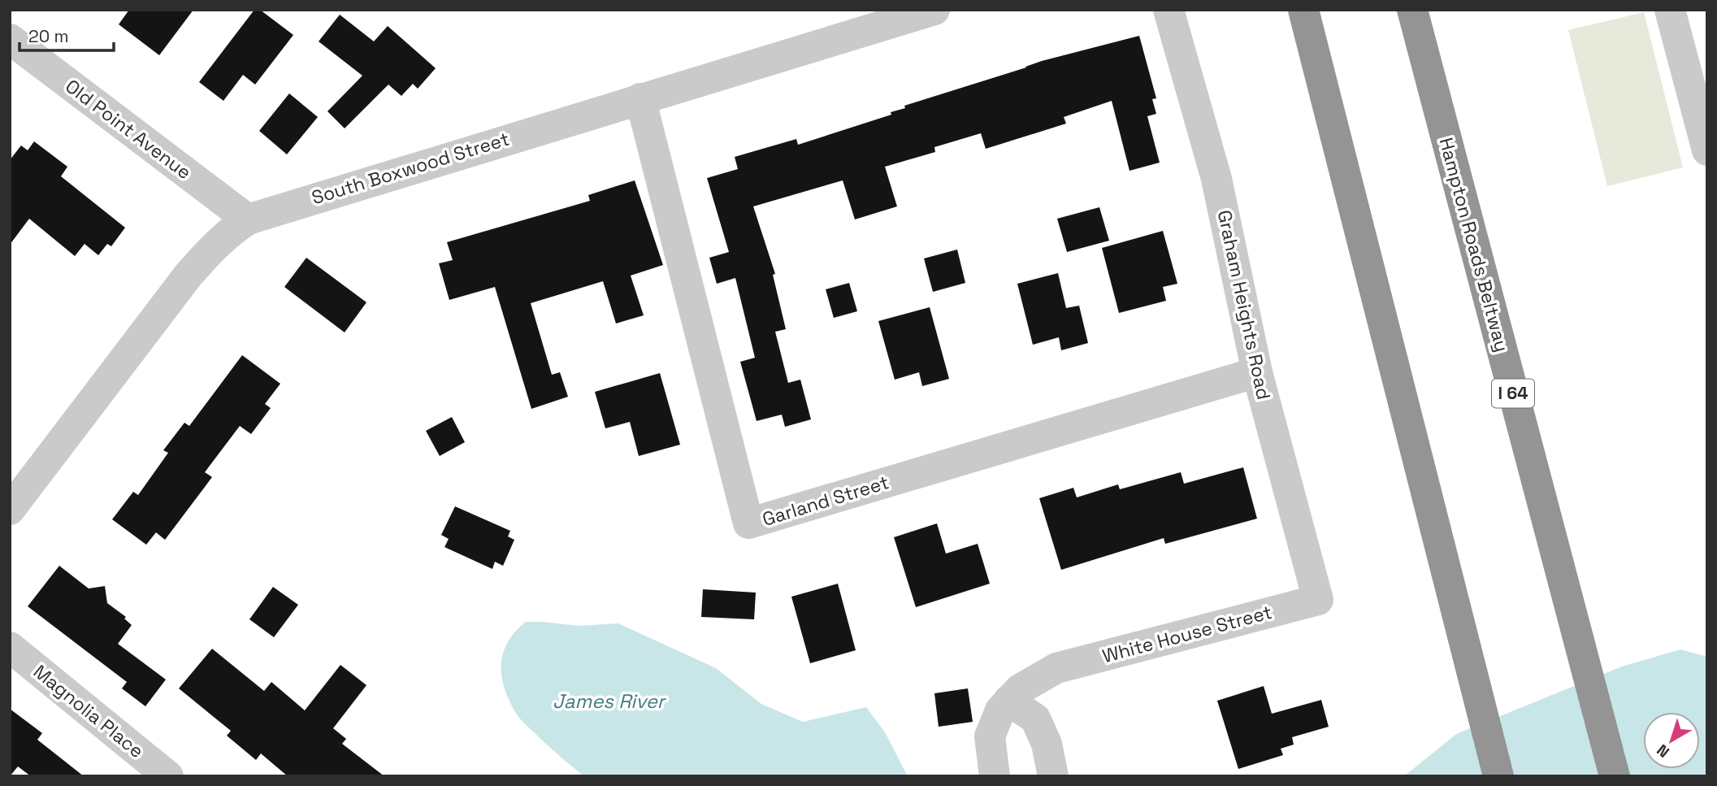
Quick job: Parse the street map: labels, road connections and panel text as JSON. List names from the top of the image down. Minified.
{"streets":{"highway":["Hampton Roads Beltway","I 64"],"street":["Old Point Avenue","South Boxwood Street","Graham Heights Road","Garland Street","White House Street","Magnolia Place"]},"crossings":[["Old Point Avenue","South Boxwood Street"],["South Boxwood Street","Garland Street"],["Graham Heights Road","Garland Street"],["Graham Heights Road","White House Street"]],"water":["James River"],"scale_bar":"20 m","north":"bottom left"}
